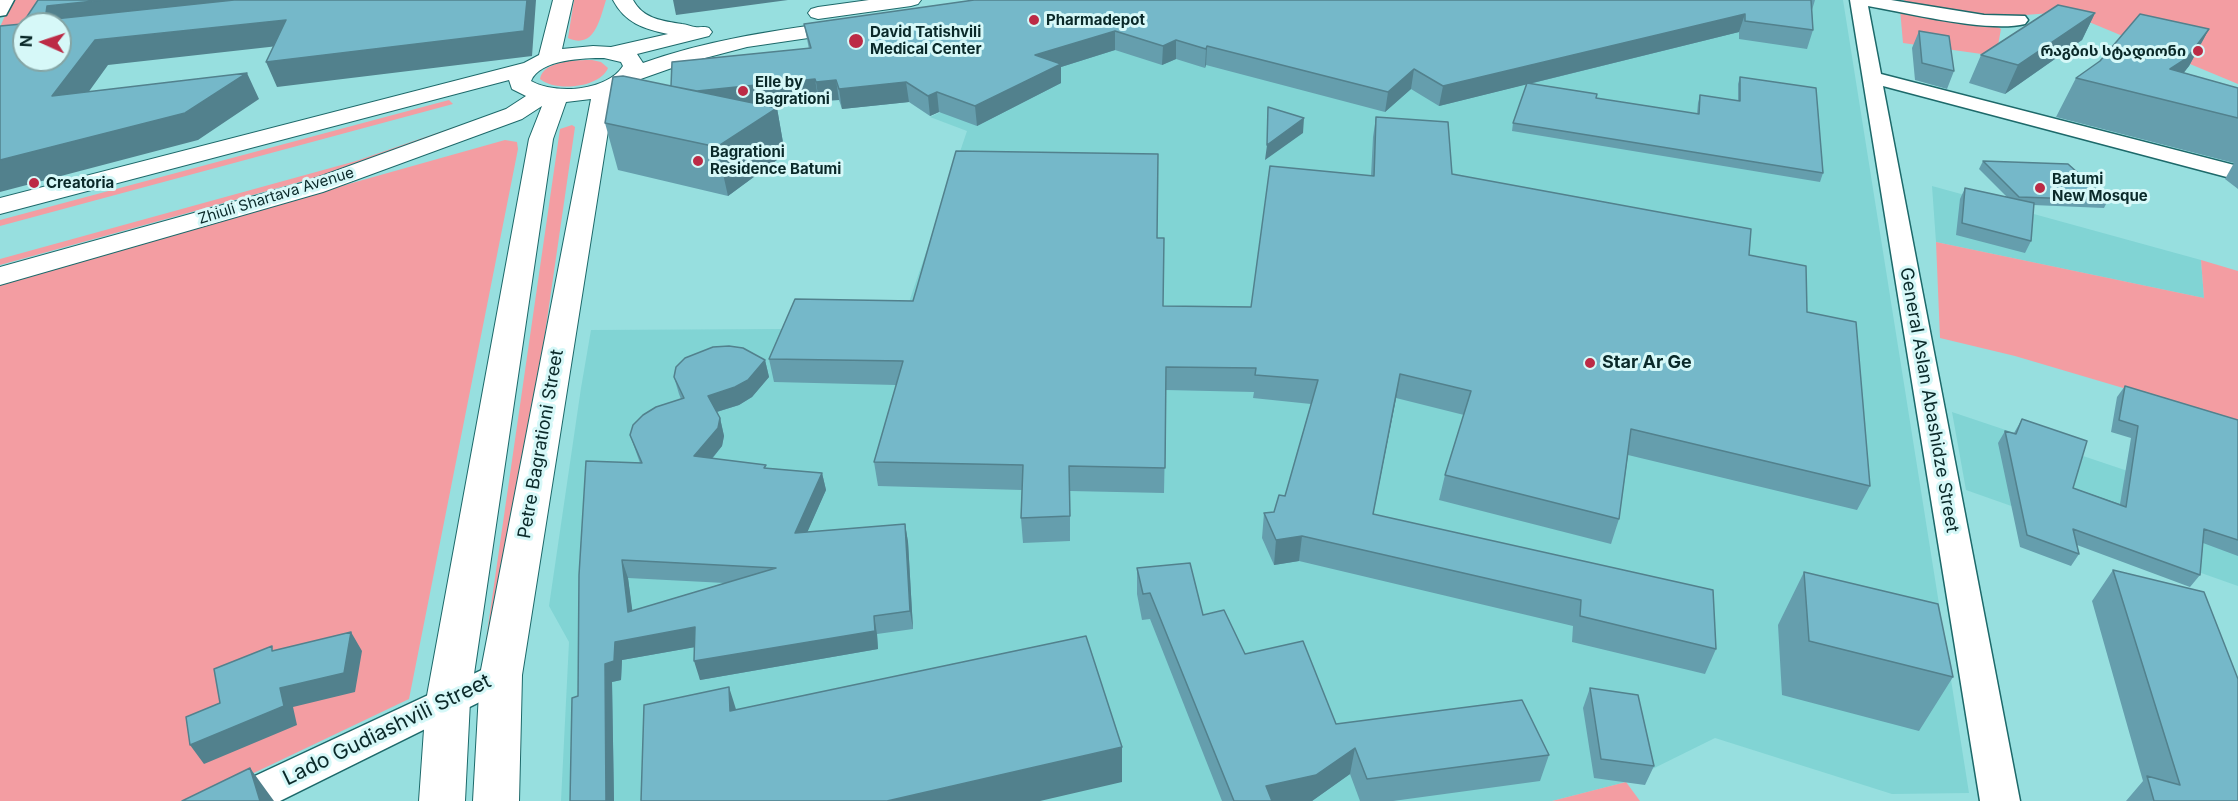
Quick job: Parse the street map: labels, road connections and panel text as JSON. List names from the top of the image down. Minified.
{"streets":{"main road":["Zhiuli Shartava Avenue","Petre Bagrationi Street"],"street":["General Aslan Abashidze Street","Lado Gudiashvili Street"]},"crossings":[["Petre Bagrationi Street","Lado Gudiashvili Street"]],"places":["Pharmadepot","David Tatishvili Medical Center","რაგბის სტადიონი","Elle by Bagrationi","Bagrationi Residence Batumi","Creatoria","Batumi New Mosque","Star Ar Ge"],"north":"left"}
